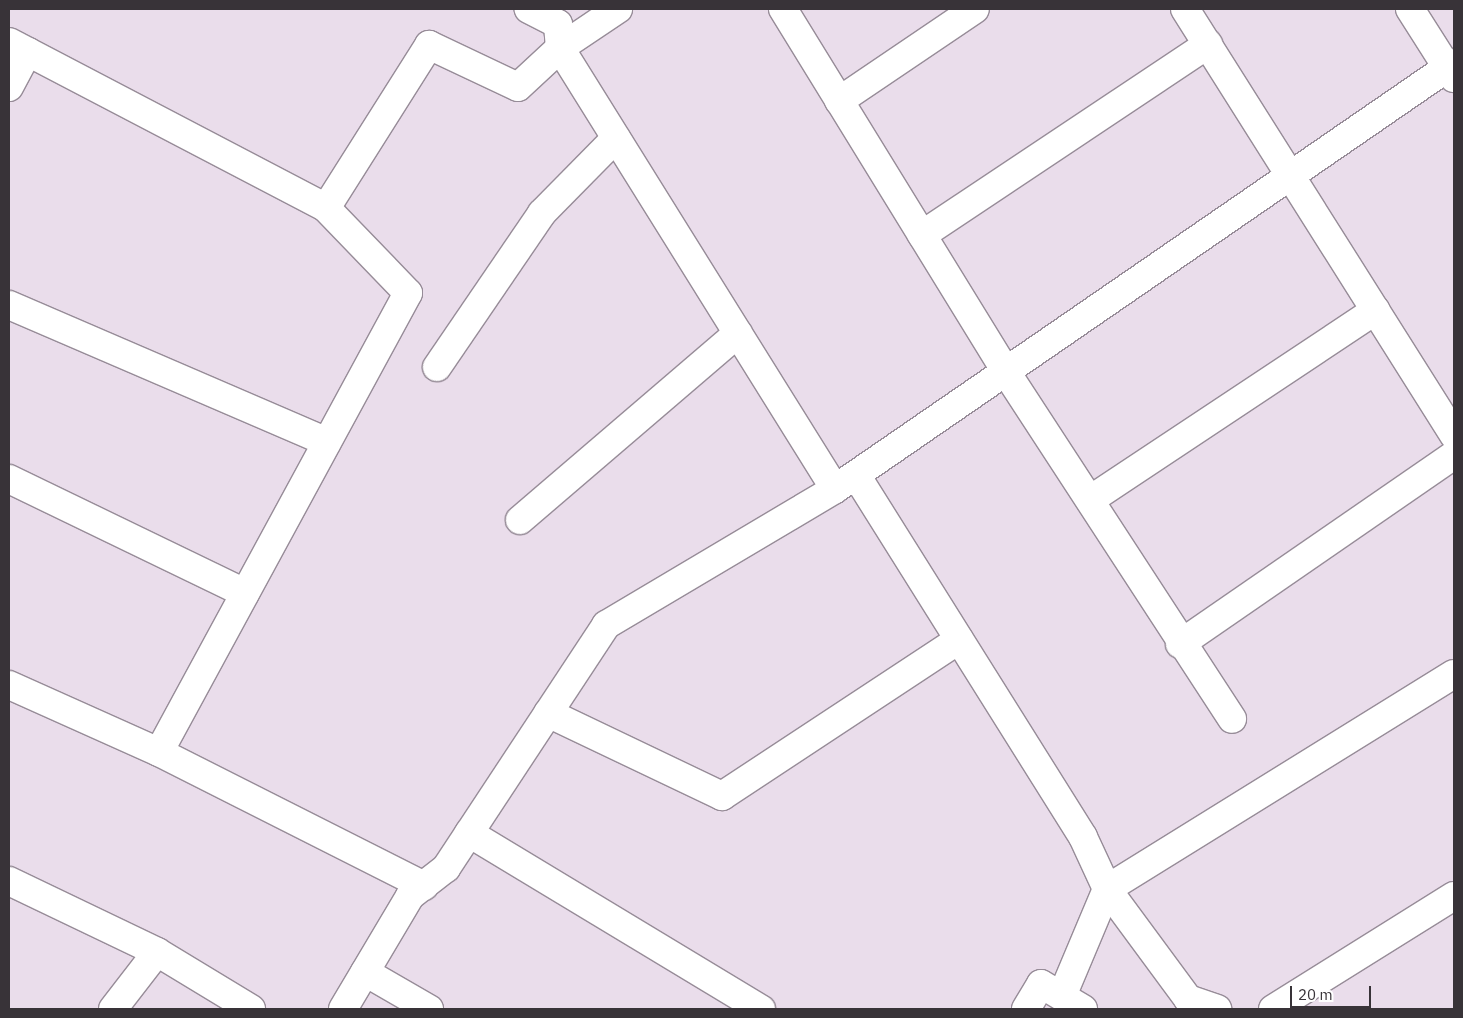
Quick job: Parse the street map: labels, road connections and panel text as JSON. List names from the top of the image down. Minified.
{"scale_bar":"20 m"}
